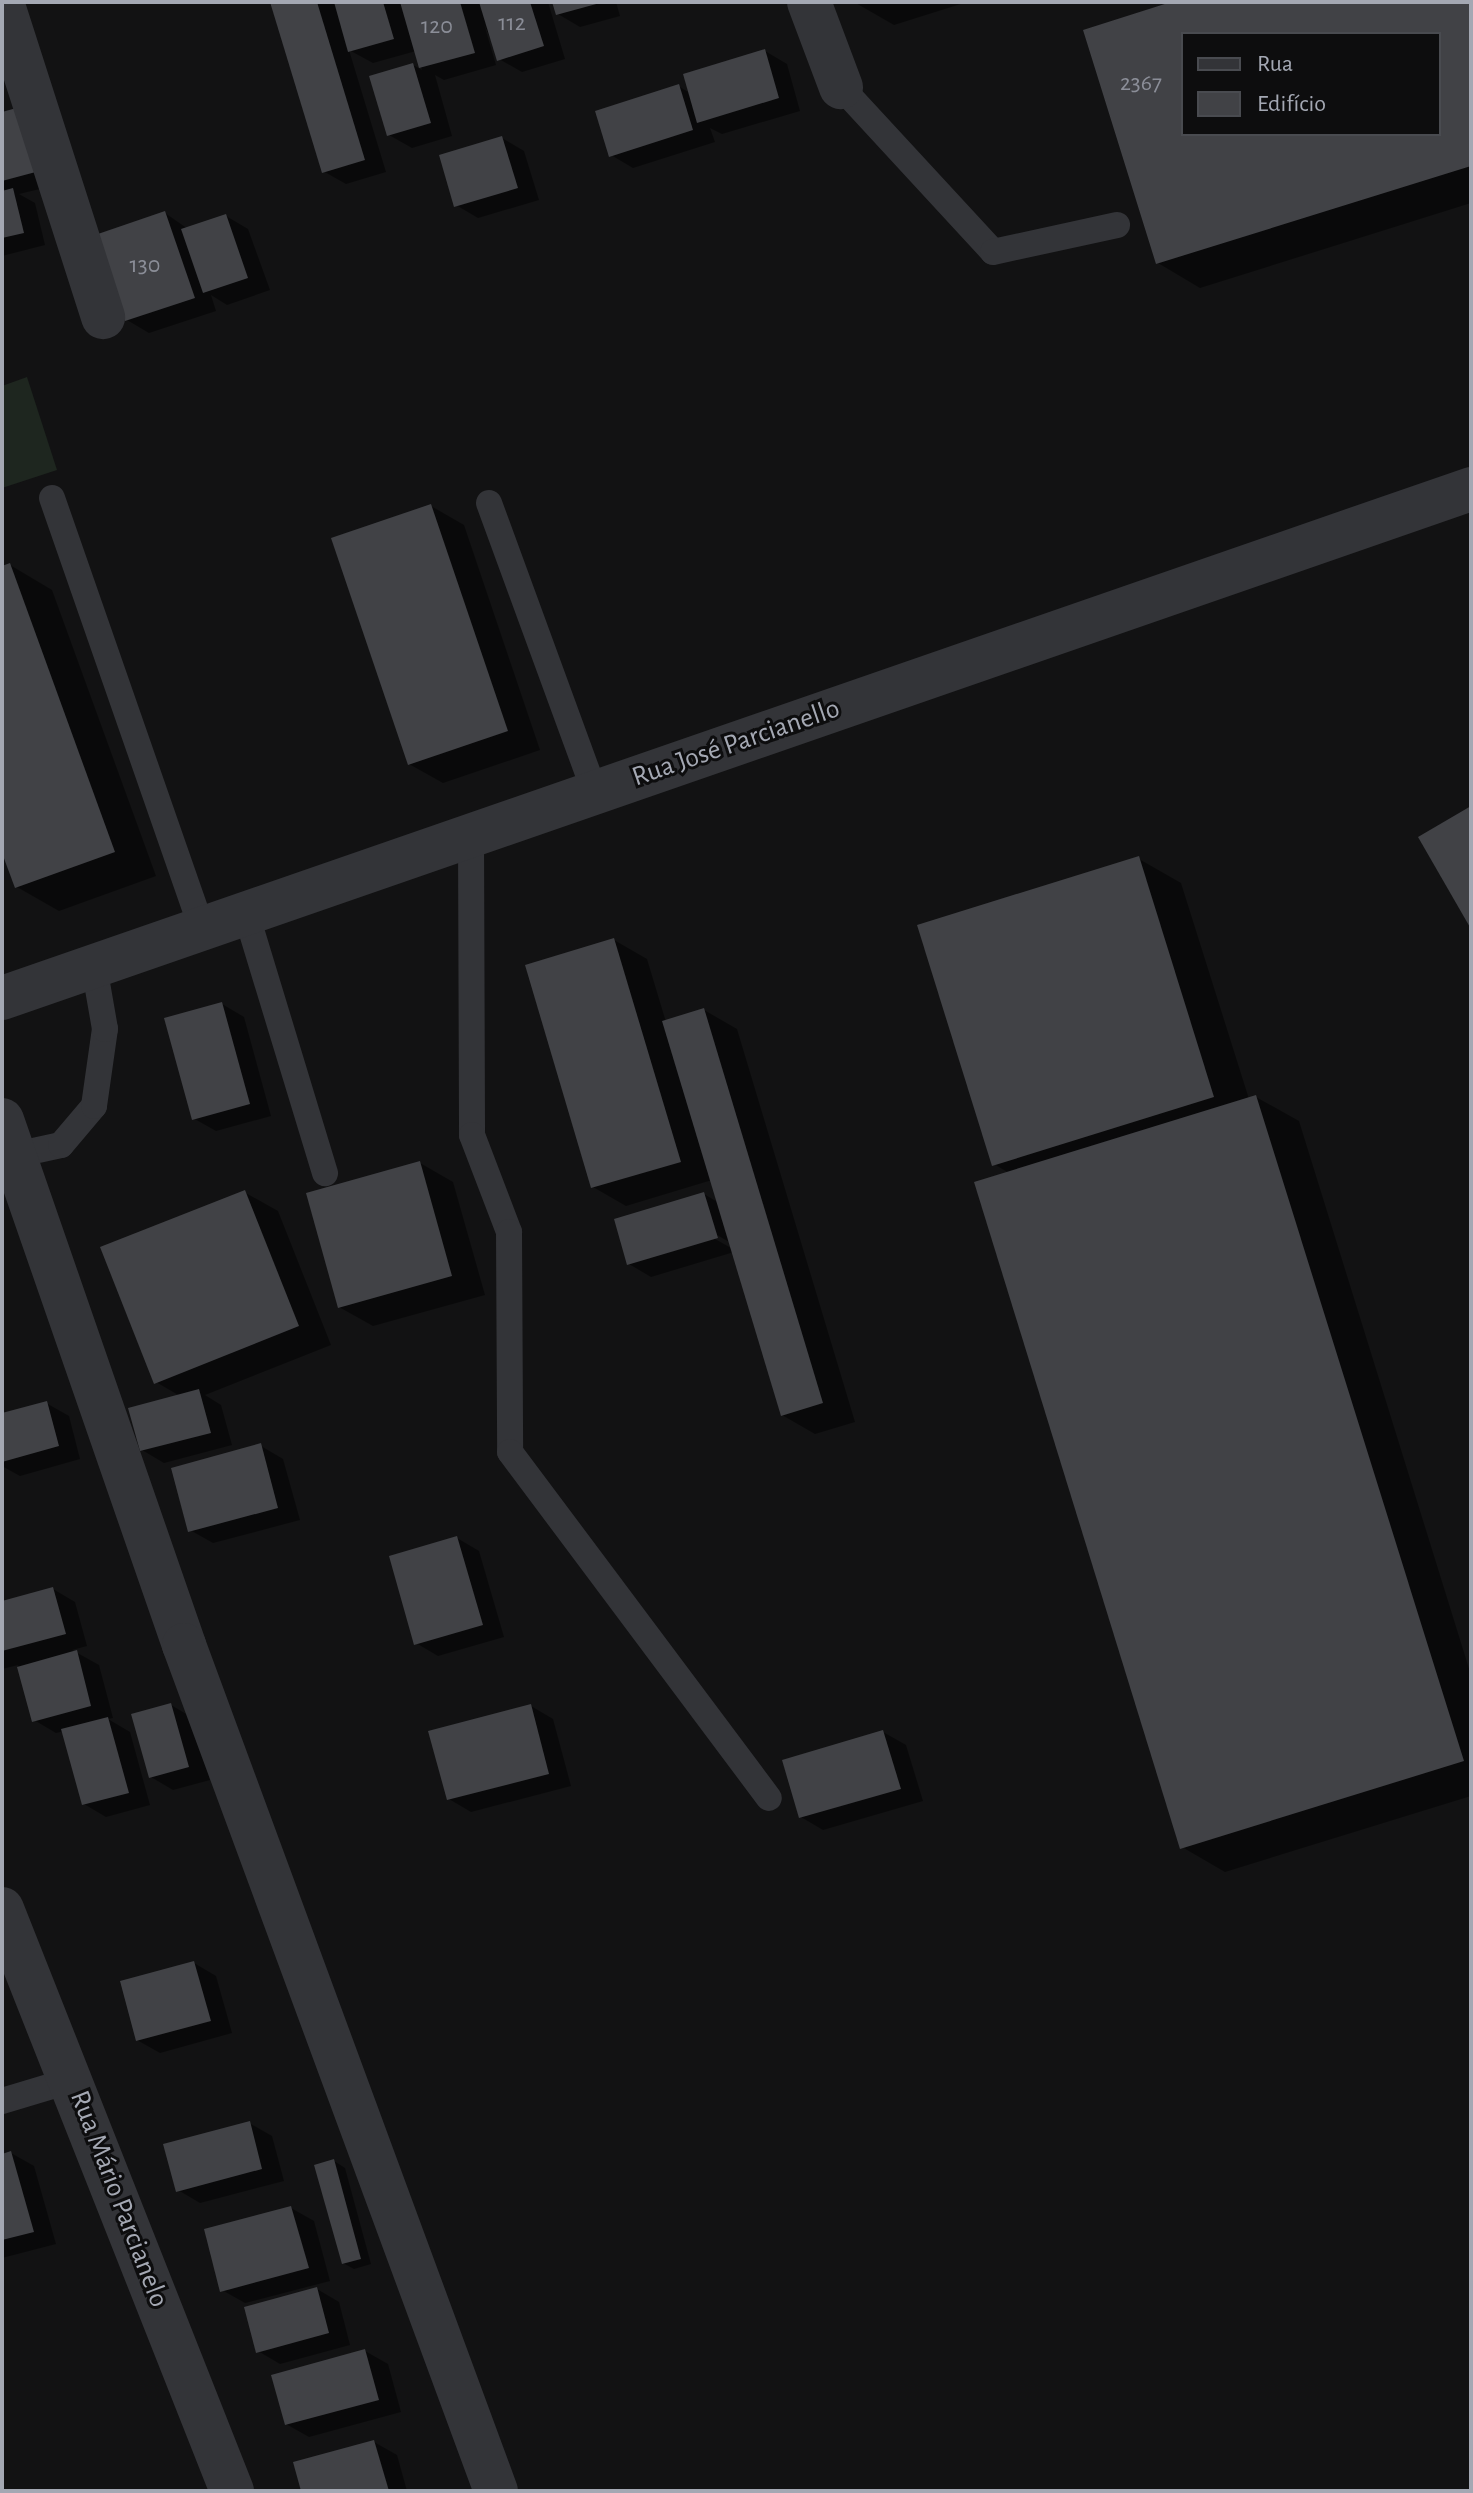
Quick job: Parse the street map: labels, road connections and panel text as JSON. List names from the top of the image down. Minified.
{"streets":{"street":["Rua José Parcianello","Rua Mário Parcianelo"]},"house_numbers":["112","120","2367","130"],"legend":["Rua","Edifício"]}
